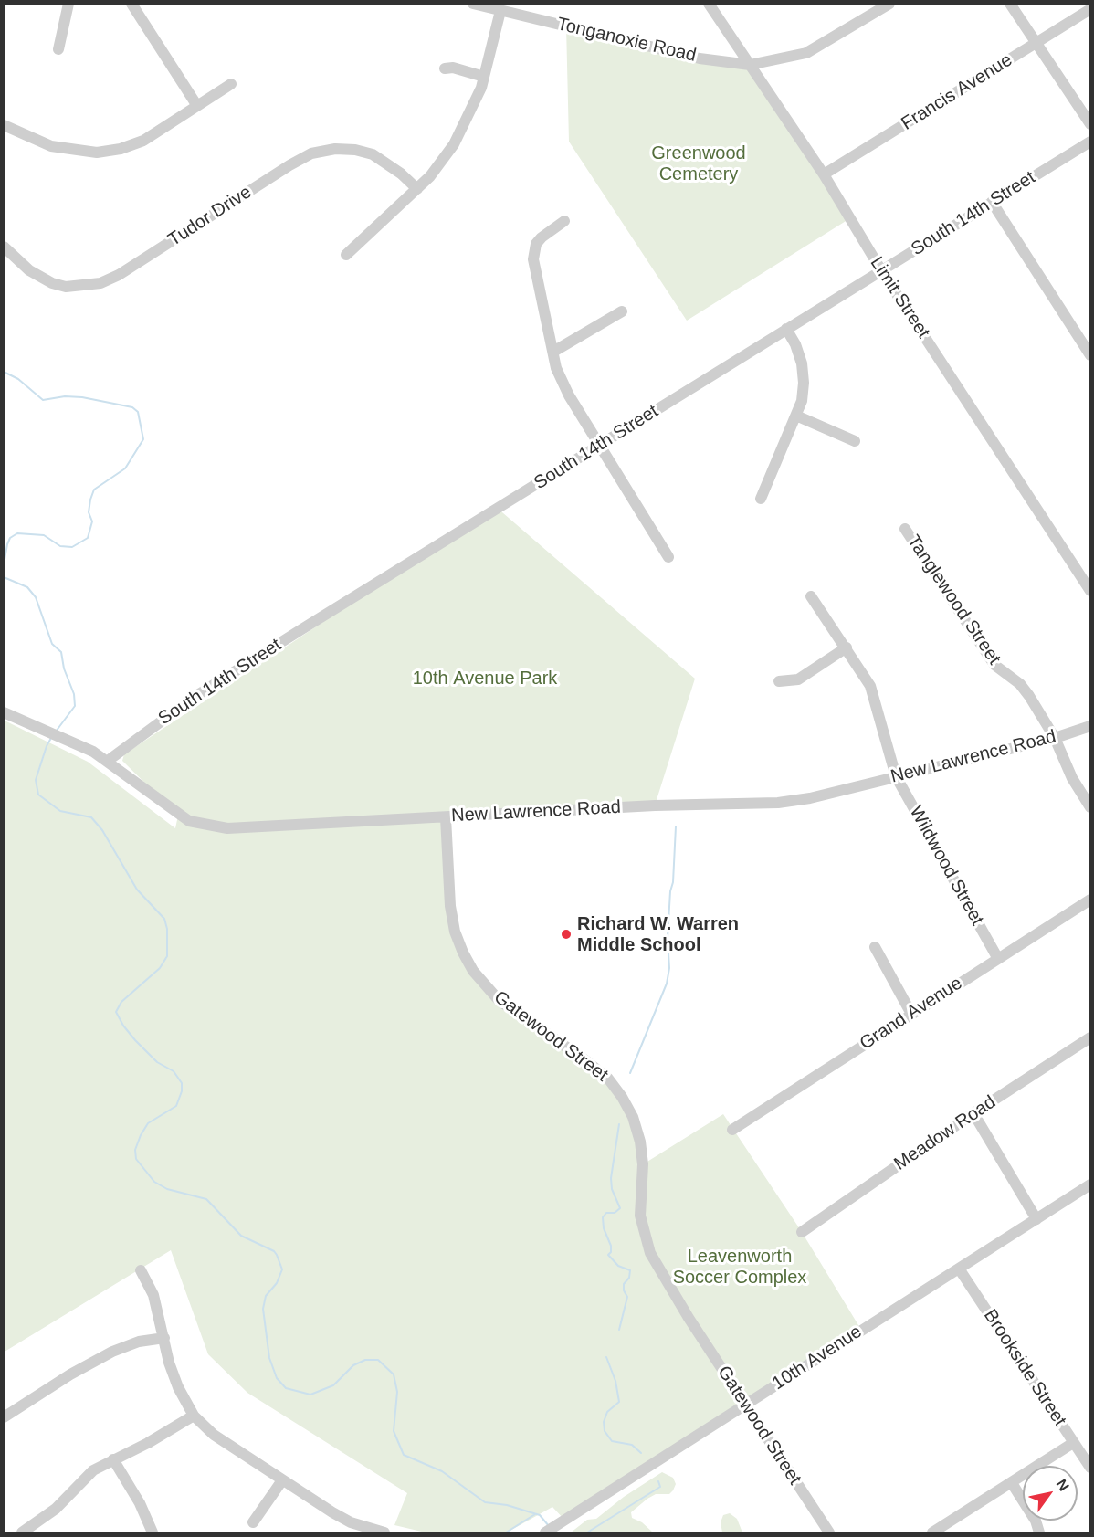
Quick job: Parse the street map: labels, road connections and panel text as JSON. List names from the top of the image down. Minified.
{"streets":{"street":["Tonganoxie Road","Francis Avenue","South 14th Street","Tudor Drive","Limit Street","Tanglewood Street","New Lawrence Road","Wildwood Street","Grand Avenue","Gatewood Street","Meadow Road","10th Avenue","Brookside Street"]},"crossings":[["Tonganoxie Road","Limit Street"],["Francis Avenue","Limit Street"],["South 14th Street","Limit Street"],["South 14th Street","New Lawrence Road"],["Tanglewood Street","New Lawrence Road"],["New Lawrence Road","Wildwood Street"],["New Lawrence Road","Gatewood Street"],["Wildwood Street","Grand Avenue"],["Gatewood Street","10th Avenue"],["10th Avenue","Brookside Street"]],"parks":["Greenwood Cemetery","10th Avenue Park","Leavenworth Soccer Complex"],"places":["Richard W. Warren Middle School"],"north":"top right"}
